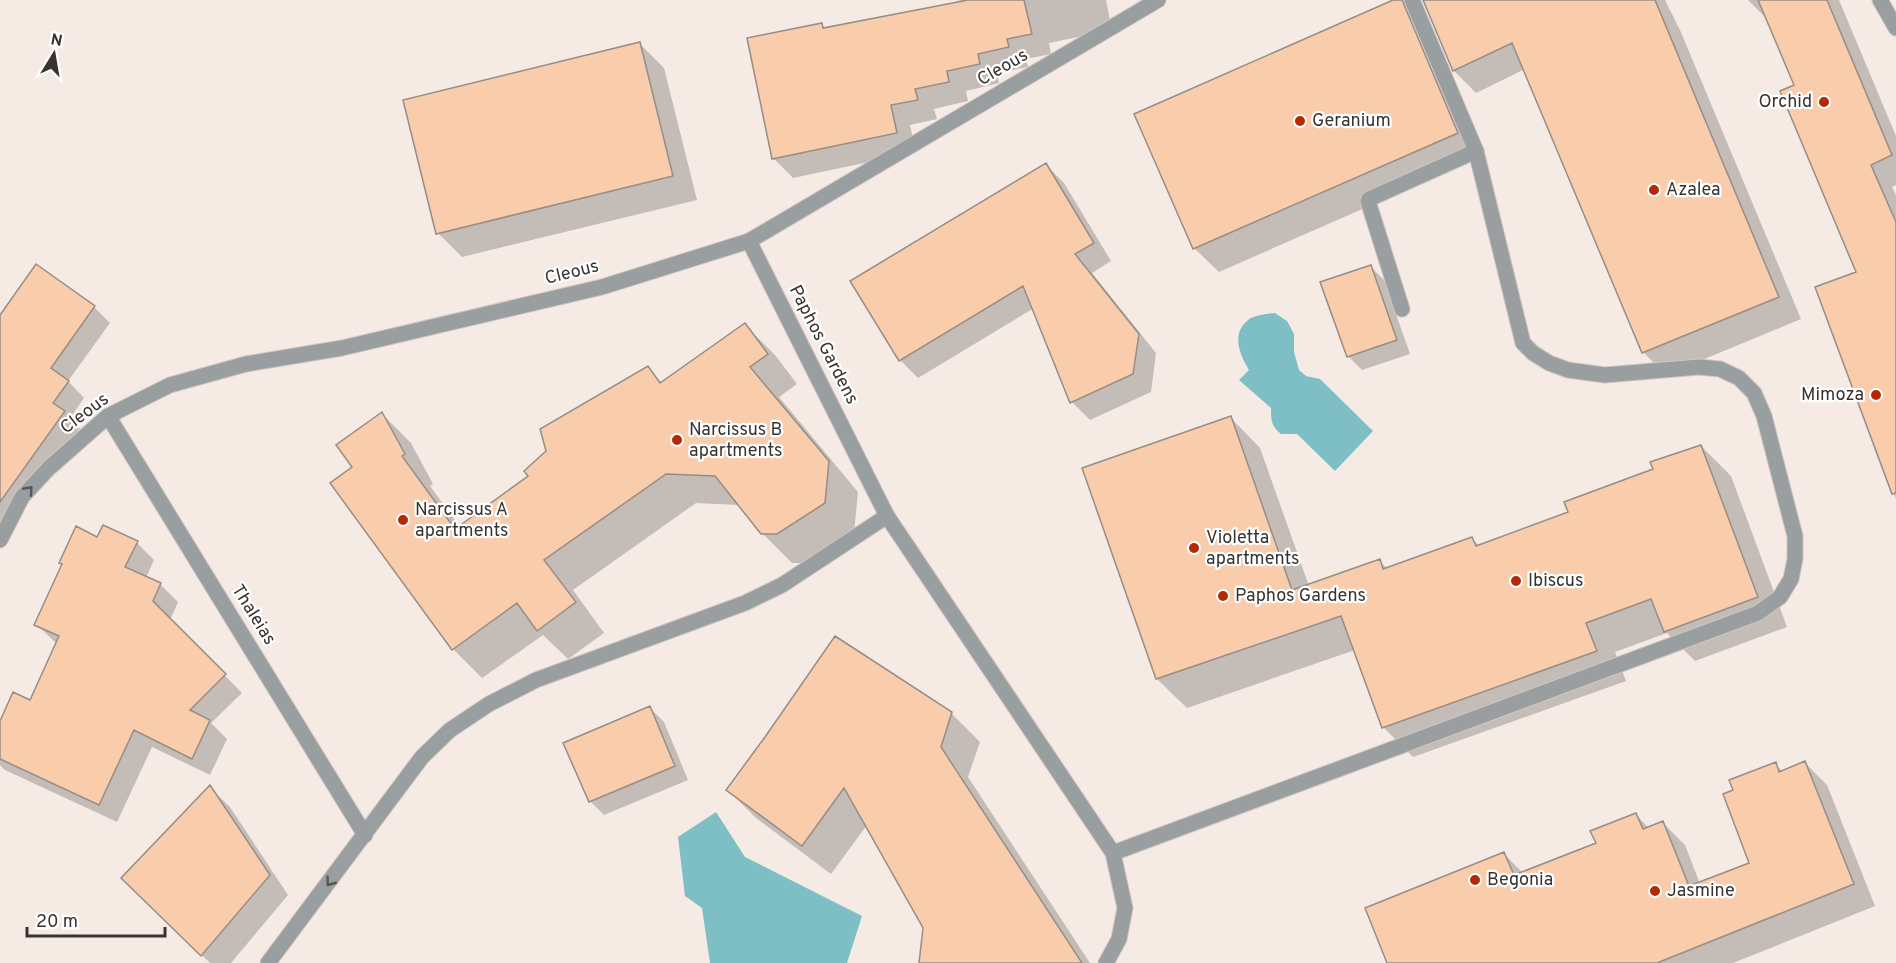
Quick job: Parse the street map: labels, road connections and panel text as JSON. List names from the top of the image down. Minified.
{"streets":{"street":["Cleous","Paphos Gardens","Thaleias"]},"crossings":[["Cleous","Paphos Gardens"],["Cleous","Thaleias"]],"places":["Orchid","Geranium","Azalea","Mimoza","Narcissus B apartments","Narcissus A apartments","Violetta apartments","Ibiscus","Paphos Gardens","Begonia","Jasmine"],"scale_bar":"20 m","north":"top"}
